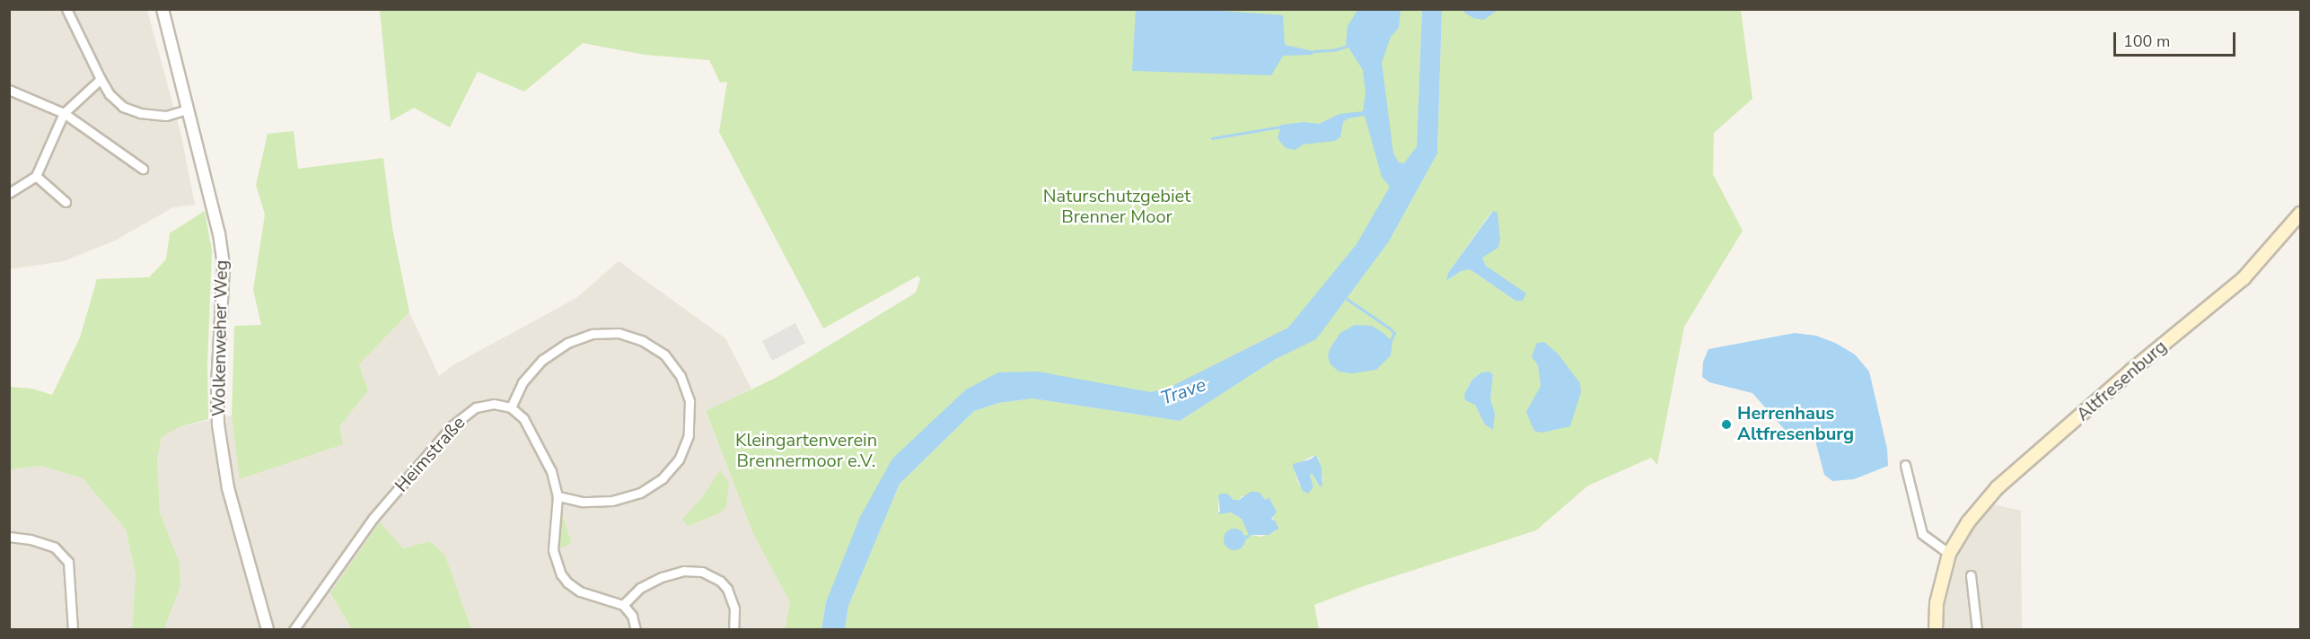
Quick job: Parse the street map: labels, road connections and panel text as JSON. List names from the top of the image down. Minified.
{"streets":{"main road":["Altfresenburg"],"street":["Wolkenweher Weg","Heimstraße"]},"water":["Trave"],"parks":["Naturschutzgebiet Brenner Moor","Kleingartenverein Brennermoor e.V."],"places":["Herrenhaus Altfresenburg"],"scale_bar":"100 m"}
